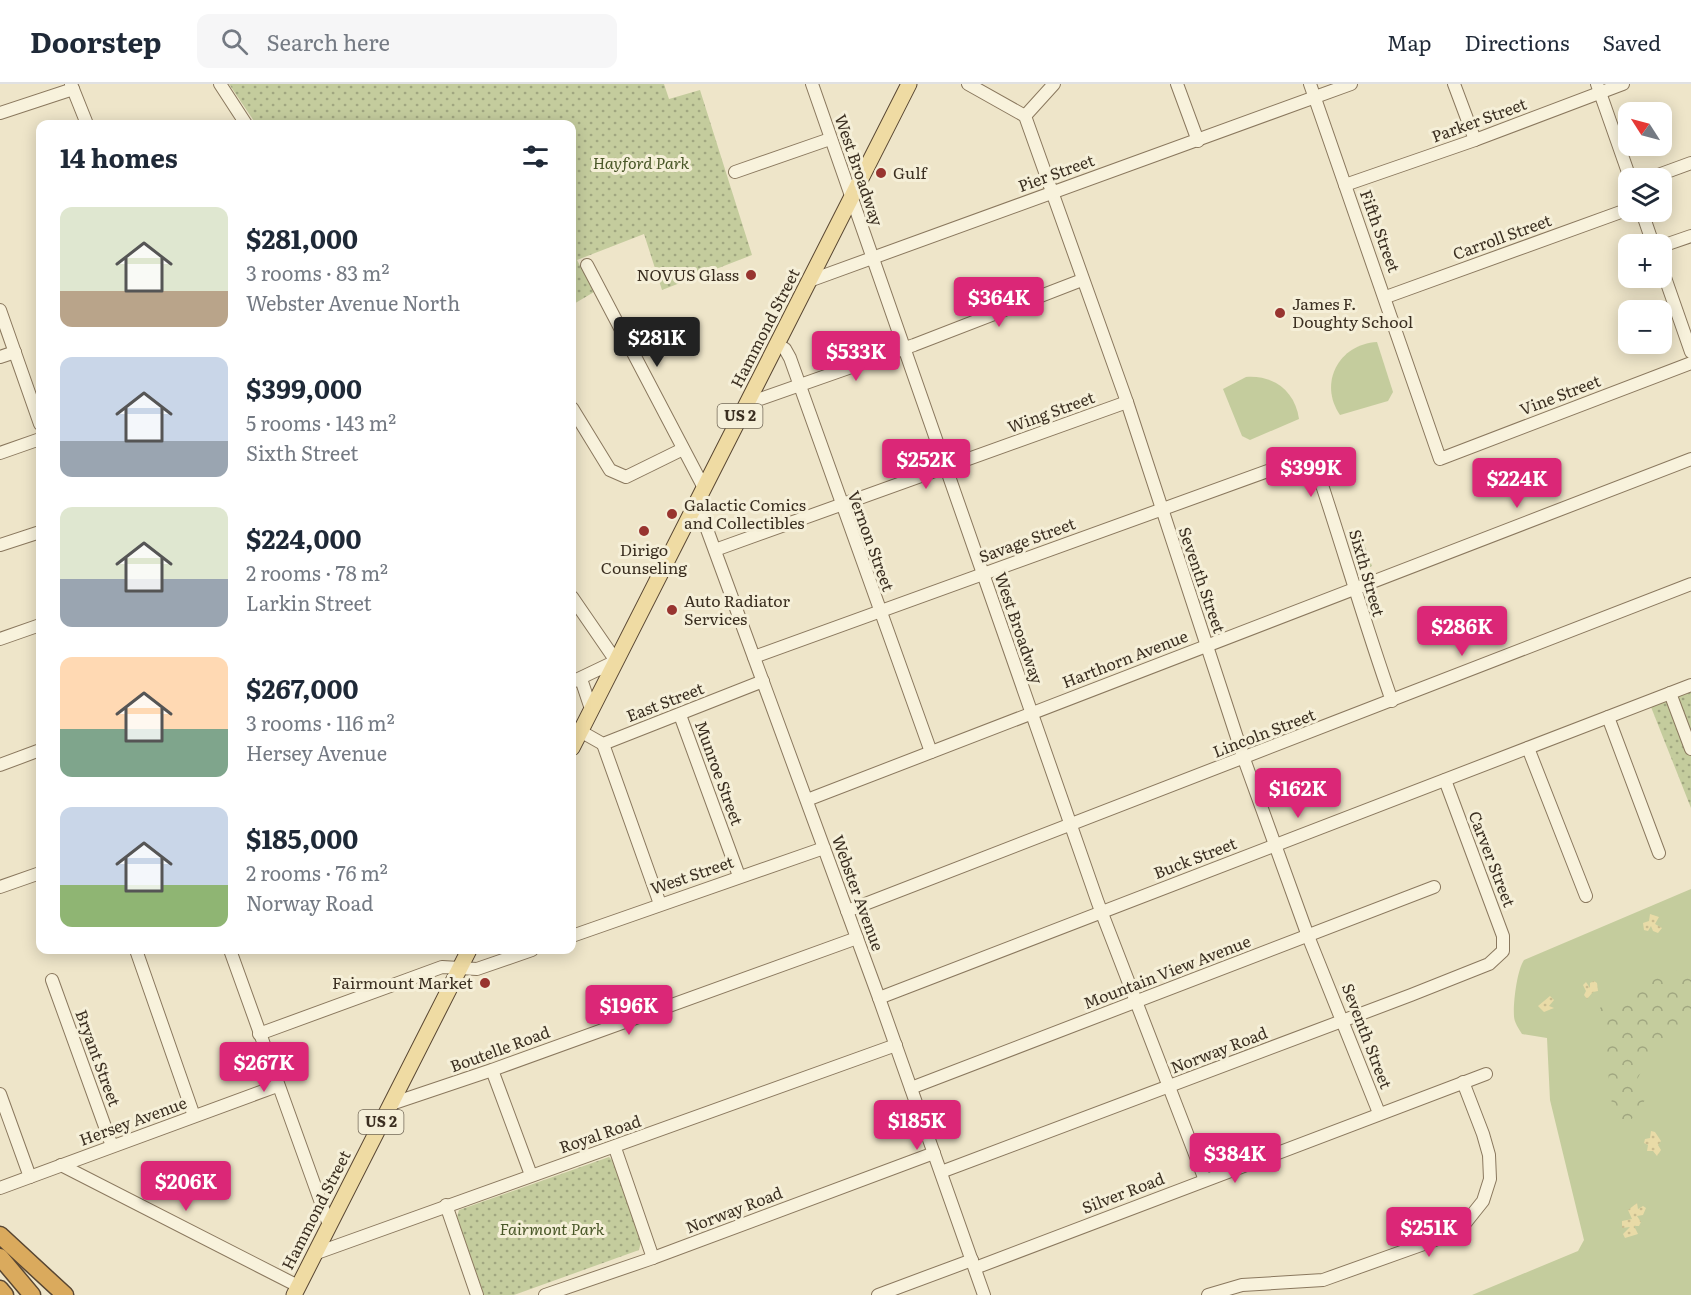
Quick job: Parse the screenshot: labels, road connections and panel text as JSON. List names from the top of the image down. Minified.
{"streets":{"main road":["Hammond Street","US 2"],"street":["Parker Street","West Broadway","Pier Street","Fifth Street","Carroll Street","Vine Street","Wing Street","Savage Street","Vernon Street","Sixth Street","Seventh Street","Harthorn Avenue","East Street","Lincoln Street","Munroe Street","Buck Street","Carver Street","West Street","Webster Avenue","Mountain View Avenue","Boutelle Road","Norway Road","Bryant Street","Hersey Avenue","Royal Road","Silver Road"]},"crossings":[["Parker Street","Fifth Street"],["West Broadway","Pier Street"],["West Broadway","Hammond Street"],["West Broadway","Wing Street"],["West Broadway","Savage Street"],["West Broadway","Harthorn Avenue"],["West Broadway","Lincoln Street"],["West Broadway","Buck Street"],["West Broadway","Mountain View Avenue"],["West Broadway","Norway Road"],["West Broadway","Silver Road"],["Pier Street","Fifth Street"],["Pier Street","Hammond Street"],["Pier Street","Seventh Street"],["Fifth Street","Carroll Street"],["Fifth Street","Vine Street"],["Hammond Street","Vernon Street"],["Hammond Street","Webster Avenue"],["Hammond Street","Boutelle Road"],["Hammond Street","Royal Road"],["Wing Street","Vernon Street"],["Wing Street","Seventh Street"],["Wing Street","Webster Avenue"],["Savage Street","Vernon Street"],["Savage Street","Sixth Street"],["Savage Street","Seventh Street"],["Savage Street","Webster Avenue"],["Vernon Street","Harthorn Avenue"],["Sixth Street","Harthorn Avenue"],["Sixth Street","Lincoln Street"],["Seventh Street","Harthorn Avenue"],["Seventh Street","Lincoln Street"],["Seventh Street","Buck Street"],["Seventh Street","Mountain View Avenue"],["Seventh Street","Norway Road"],["Seventh Street","Silver Road"],["Harthorn Avenue","Webster Avenue"],["East Street","Munroe Street"],["East Street","Webster Avenue"],["Lincoln Street","Webster Avenue"],["Munroe Street","West Street"],["Buck Street","Carver Street"],["Buck Street","Webster Avenue"],["Carver Street","Norway Road"],["West Street","Webster Avenue"],["Webster Avenue","Mountain View Avenue"],["Webster Avenue","Boutelle Road"],["Webster Avenue","Norway Road"],["Webster Avenue","Royal Road"],["Webster Avenue","Silver Road"],["Bryant Street","Hersey Avenue"]],"parks":["Hayford Park","Fairmont Park"],"places":["Gulf","NOVUS Glass","James F. Doughty School","Galactic Comics and Collectibles","Dirigo Counseling","Auto Radiator Services","Fairmount Market"],"north":"top left","page":{"header":"Doorstep","search":"Search here","nav":["Map","Directions","Saved"],"map_buttons":["+","−"],"heading":"14 homes","list":[{"name":"$281,000","note":"3 rooms · 83 m² · Webster Avenue North"},{"name":"$399,000","note":"5 rooms · 143 m² · Sixth Street"},{"name":"$224,000","note":"2 rooms · 78 m² · Larkin Street"},{"name":"$267,000","note":"3 rooms · 116 m² · Hersey Avenue"},{"name":"$185,000","note":"2 rooms · 76 m² · Norway Road"}],"price":["$364K","$281K","$533K","$252K","$399K","$224K","$286K","$162K","$196K","$267K","$185K","$384K","$206K","$251K"]}}
